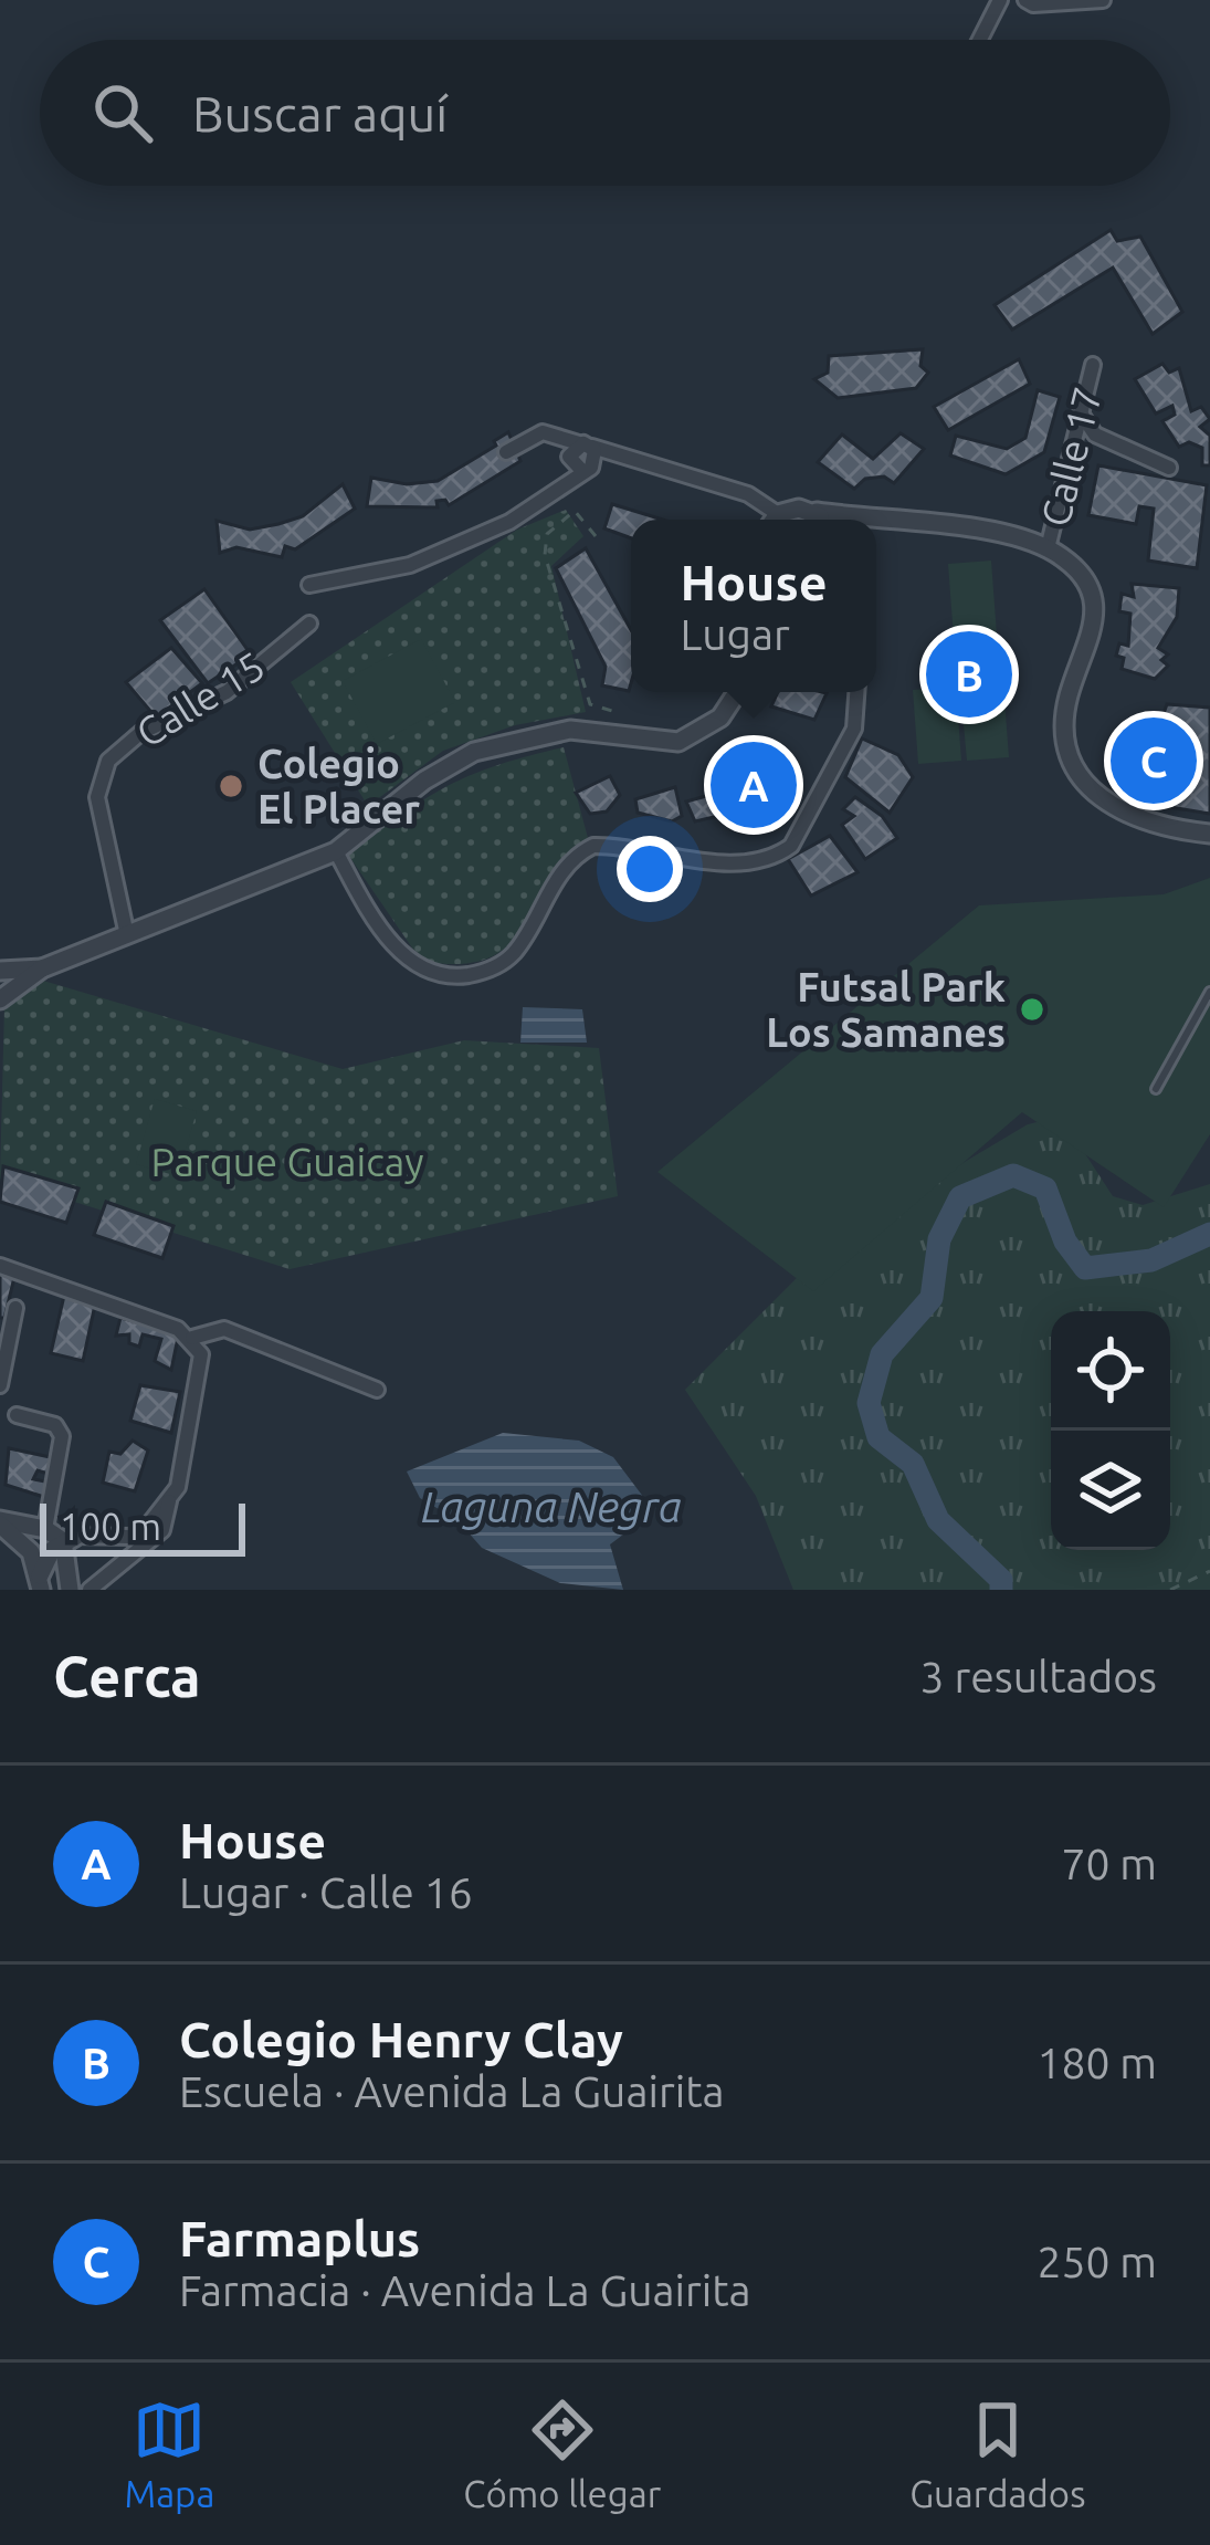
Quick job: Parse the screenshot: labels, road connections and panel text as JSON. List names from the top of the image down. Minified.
{"streets":{"street":["Calle 17","Calle 15"]},"water":["Laguna Negra"],"parks":["Parque Guaicay"],"places":["Colegio El Placer","Futsal Park Los Samanes"],"scale_bar":"100 m","page":{"search":"Buscar aquí","popup":["House","Lugar"],"pins":["B","C","A"],"scale":"100 m","heading":["Cerca","3 resultados"],"list":[{"mark":"A","name":"House","note":"Lugar · Calle 16","value":"70 m"},{"mark":"B","name":"Colegio Henry Clay","note":"Escuela · Avenida La Guairita","value":"180 m"},{"mark":"C","name":"Farmaplus","note":"Farmacia · Avenida La Guairita","value":"250 m"}],"nav":["Mapa","Cómo llegar","Guardados"]}}
